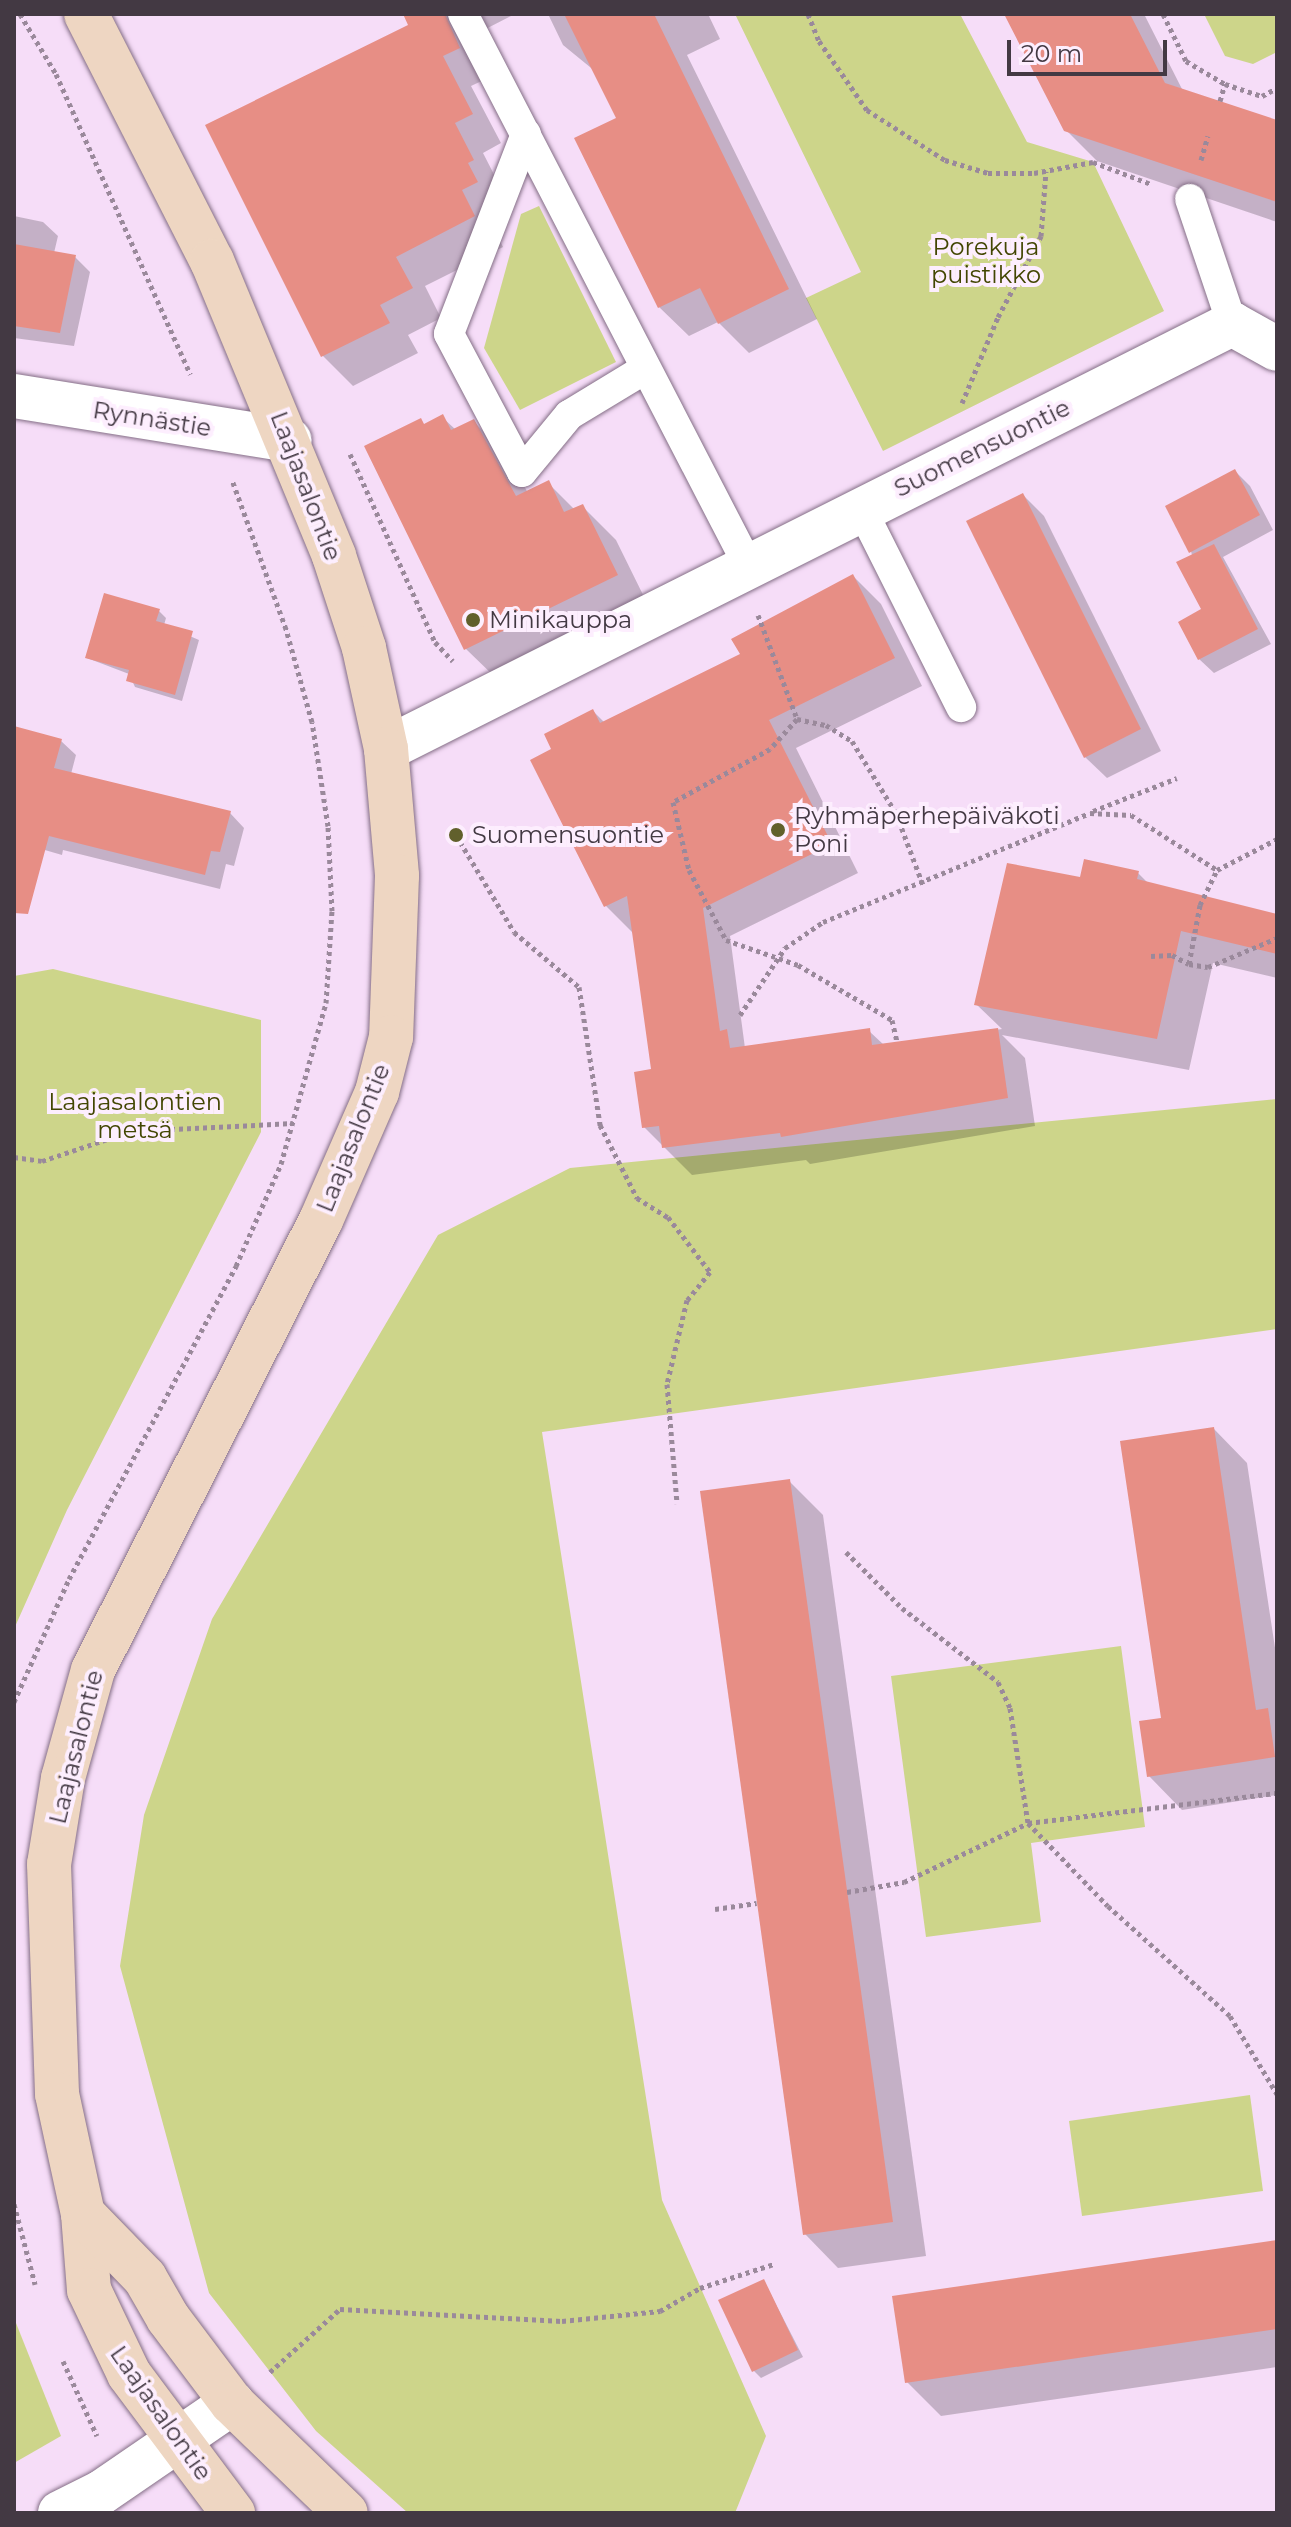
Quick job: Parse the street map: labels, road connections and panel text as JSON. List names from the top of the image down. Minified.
{"streets":{"main road":["Laajasalontie"],"street":["Rynnästie","Suomensuontie"]},"crossings":[["Rynnästie","Laajasalontie"],["Suomensuontie","Laajasalontie"]],"parks":["Porekuja puistikko","Laajasalontien metsä"],"places":["Minikauppa","Ryhmäperhepäiväkoti Poni","Suomensuontie"],"scale_bar":"20 m"}
